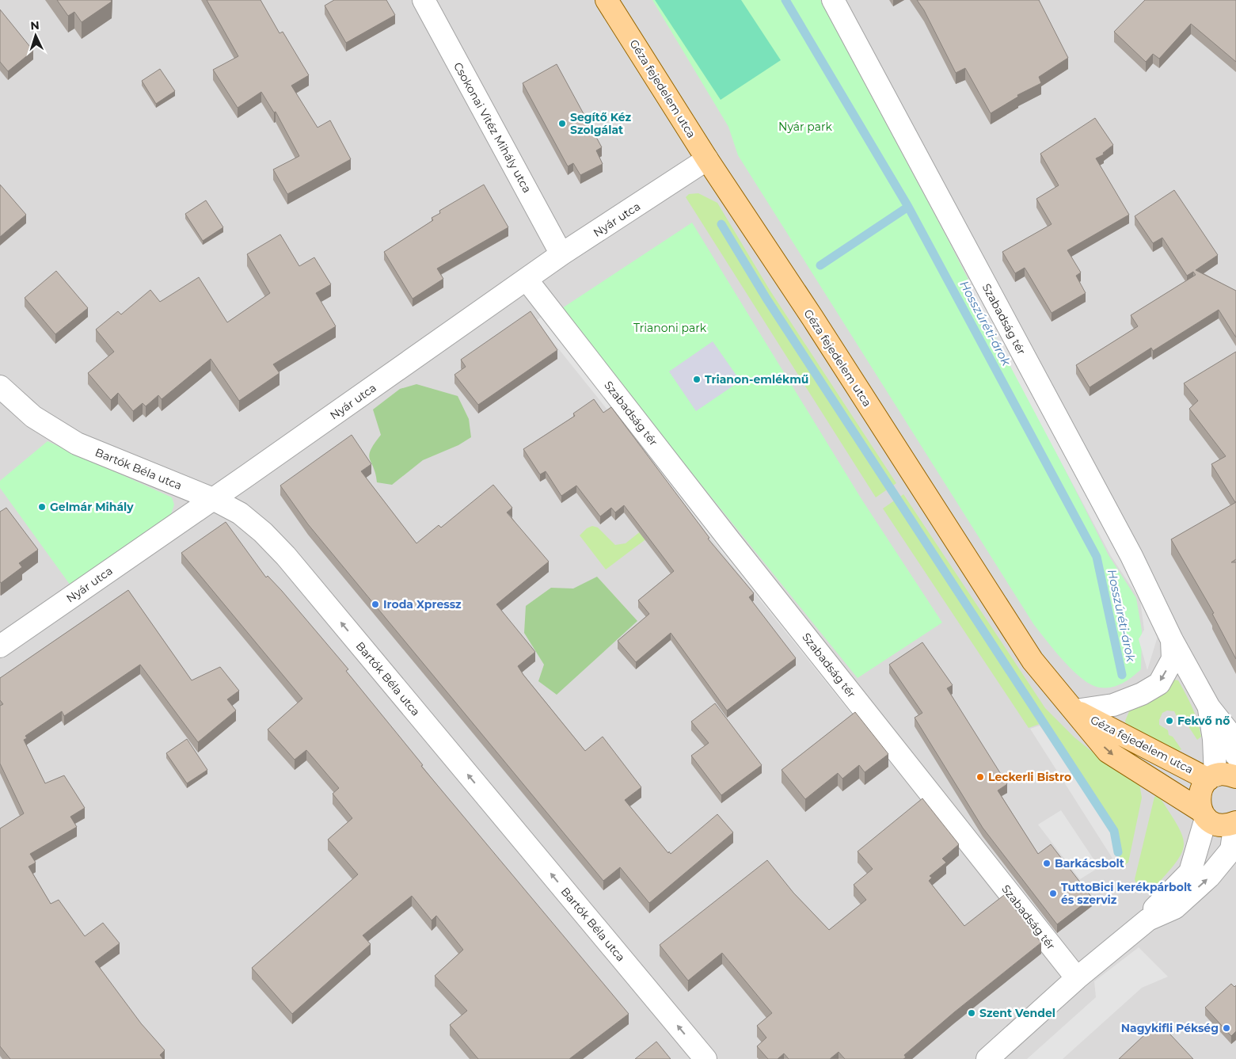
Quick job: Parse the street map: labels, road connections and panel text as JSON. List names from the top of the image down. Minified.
{"streets":{"main road":["Géza fejedelem utca"],"street":["Csokonai Vitéz Mihály utca","Nyár utca","Szabadság tér","Bartók Béla utca"]},"crossings":[["Géza fejedelem utca","Nyár utca"],["Géza fejedelem utca","Szabadság tér"],["Csokonai Vitéz Mihály utca","Nyár utca"],["Nyár utca","Szabadság tér"],["Nyár utca","Bartók Béla utca"]],"one_way":["Bartók Béla utca"],"water":["Hosszúréti-árok"],"parks":["Nyár park","Trianoni park"],"places":["Segítő Kéz Szolgálat","Trianon-emlékmű","Gelmár Mihály","Iroda Xpressz","Fekvő nő","Leckerli Bistro","Barkácsbolt","TuttoBici kerékpárbolt és szerviz","Szent Vendel","Nagykifli Pékség"],"north":"top"}
